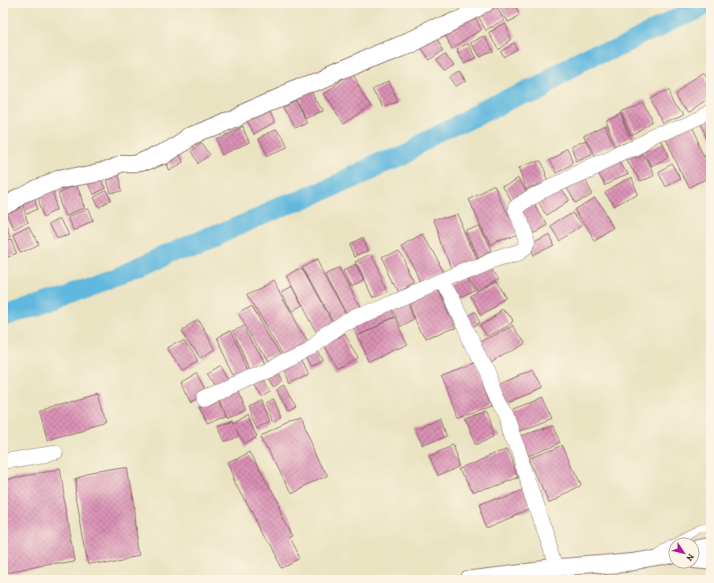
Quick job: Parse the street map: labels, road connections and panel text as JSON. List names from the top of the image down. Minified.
{"north":"bottom right"}
